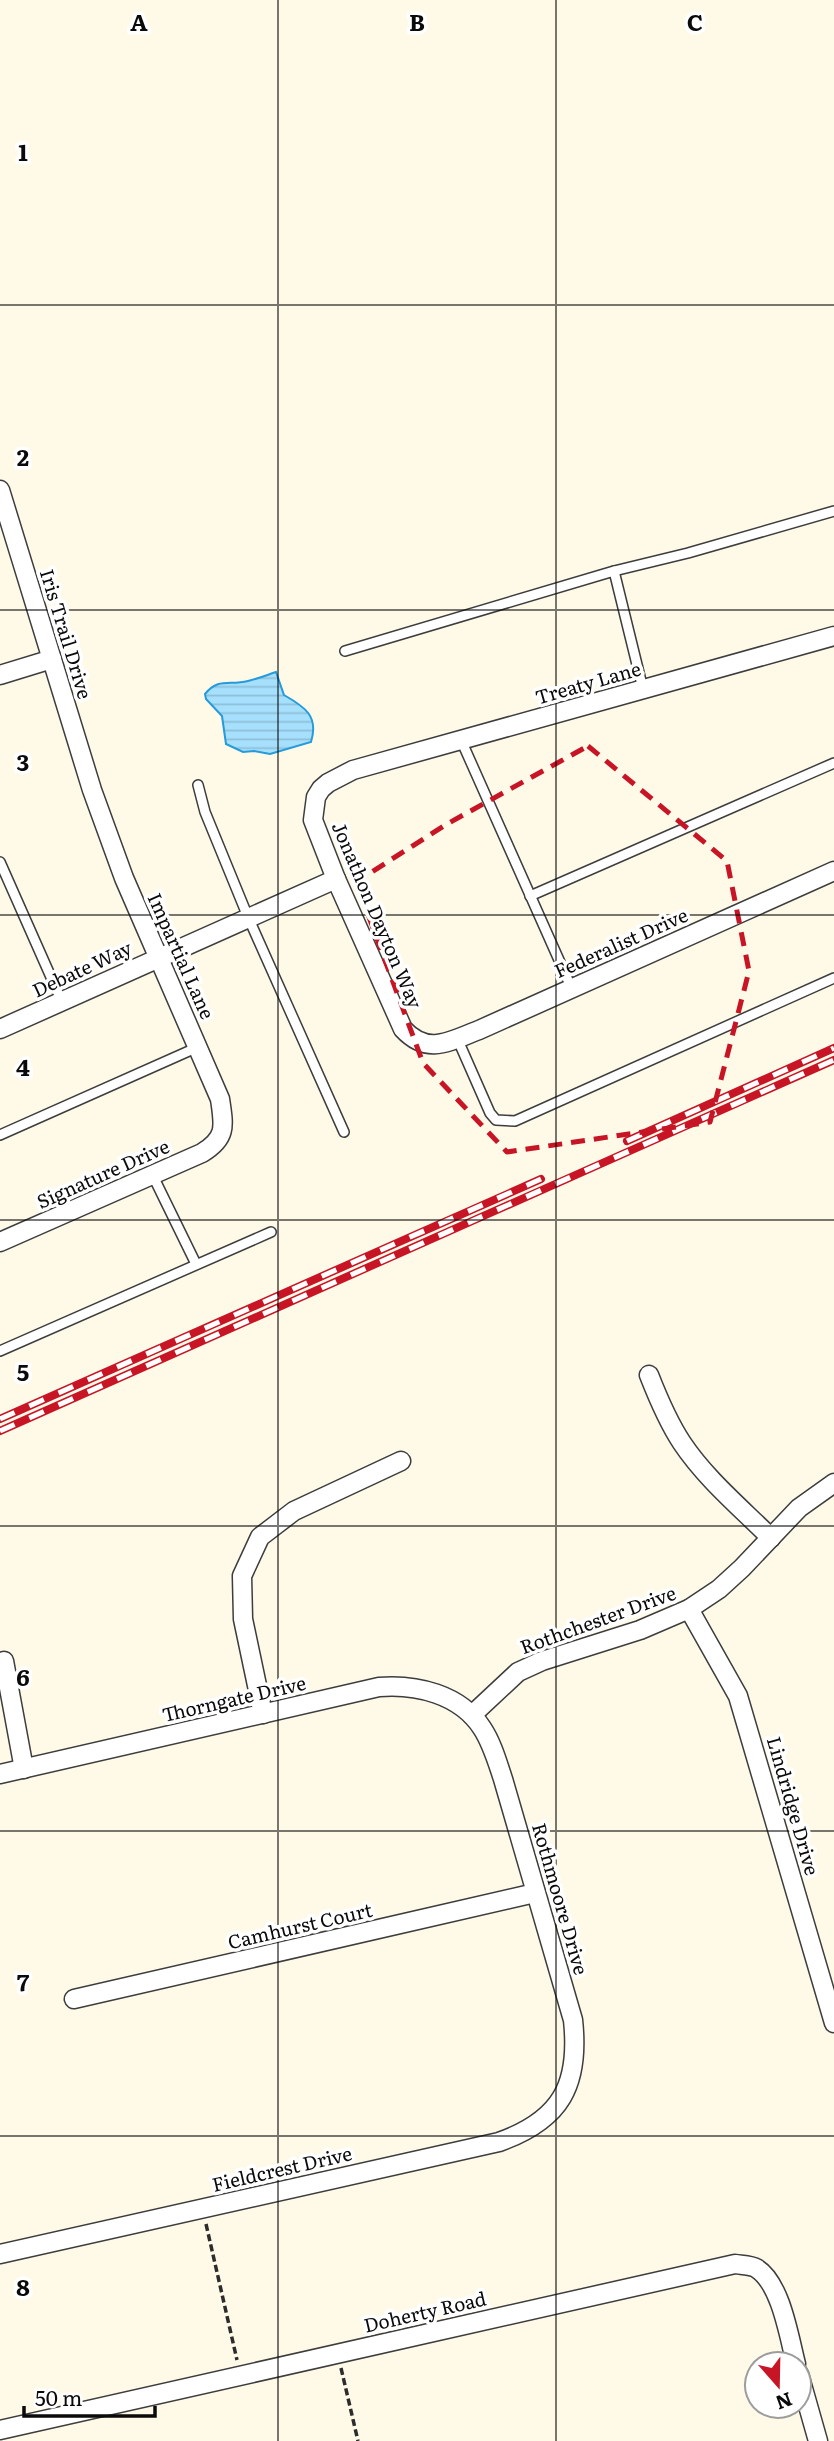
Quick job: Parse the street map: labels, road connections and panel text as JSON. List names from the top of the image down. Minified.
{"streets":{"street":["Iris Trail Drive","Treaty Lane","Jonathon Dayton Way","Federalist Drive","Impartial Lane","Debate Way","Signature Drive","Rothchester Drive","Thorngate Drive","Lindridge Drive","Rothmoore Drive","Camhurst Court","Fieldcrest Drive","Doherty Road"]},"crossings":[["Iris Trail Drive","Impartial Lane"],["Treaty Lane","Jonathon Dayton Way"],["Jonathon Dayton Way","Federalist Drive"],["Jonathon Dayton Way","Debate Way"],["Impartial Lane","Debate Way"],["Impartial Lane","Signature Drive"],["Rothchester Drive","Thorngate Drive"],["Rothchester Drive","Lindridge Drive"],["Rothchester Drive","Rothmoore Drive"],["Thorngate Drive","Rothmoore Drive"],["Rothmoore Drive","Camhurst Court"],["Rothmoore Drive","Fieldcrest Drive"]],"scale_bar":"50 m","north":"bottom","grid":{"columns":["A","B","C"],"rows":["1","2","3","4","5","6","7","8"]}}
